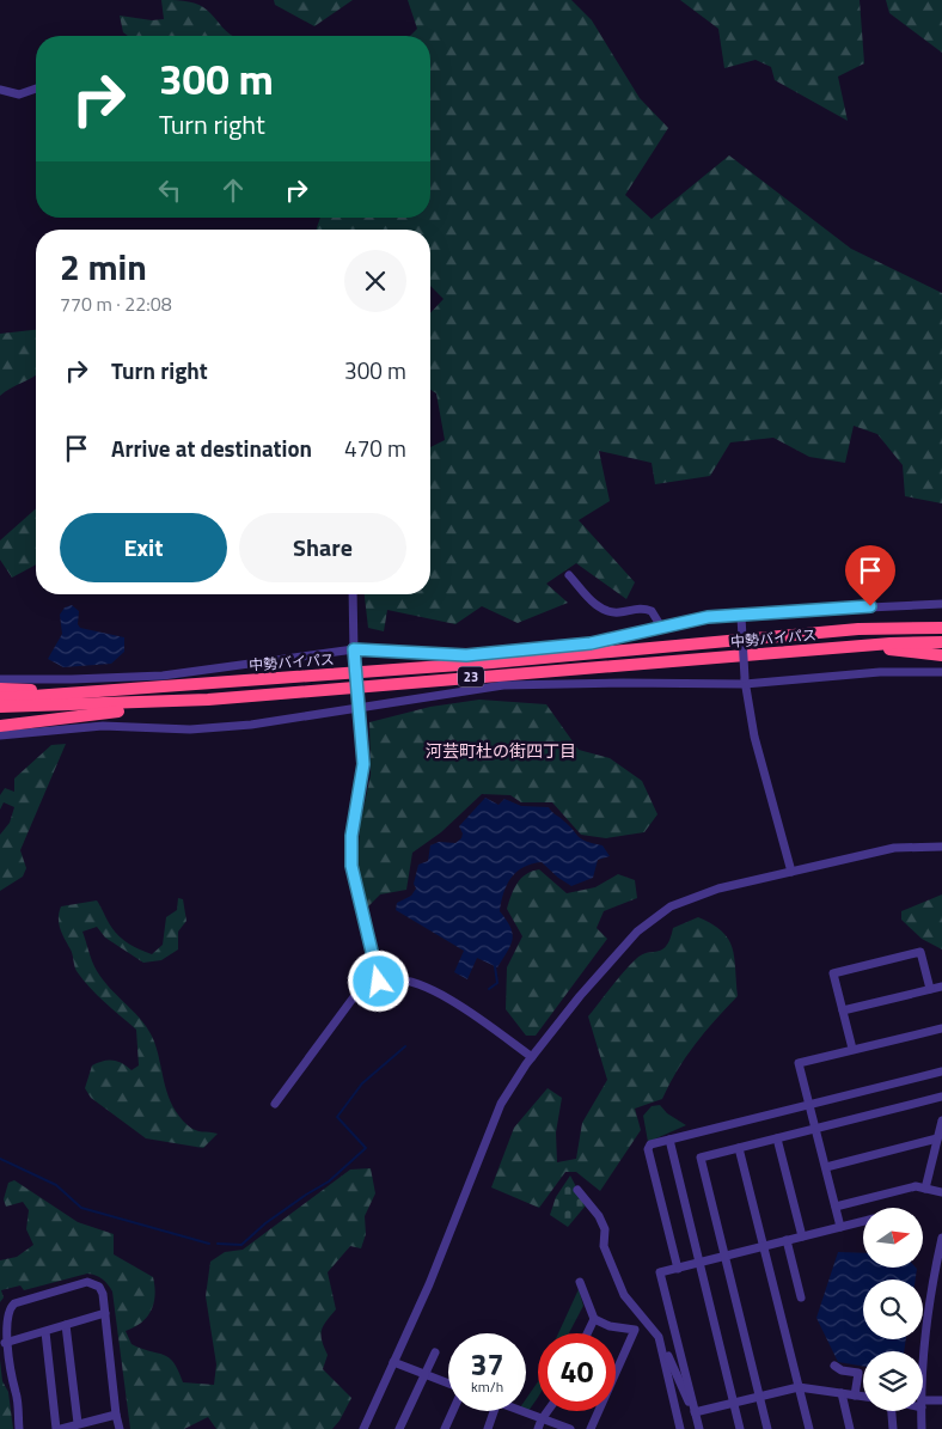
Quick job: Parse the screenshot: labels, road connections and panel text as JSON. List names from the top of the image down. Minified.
{"streets":{"highway":["中勢バイパス","23"]},"districts":["河芸町杜の街四丁目"],"north":"right","page":{"turn":["300 m","Turn right"],"heading":["2 min","770 m · 22:08"],"list":[{"name":"Turn right","value":"300 m"},{"name":"Arrive at destination","value":"470 m"}],"buttons":["Exit","Share"],"speed":"37 km/h","limit":"40"}}
